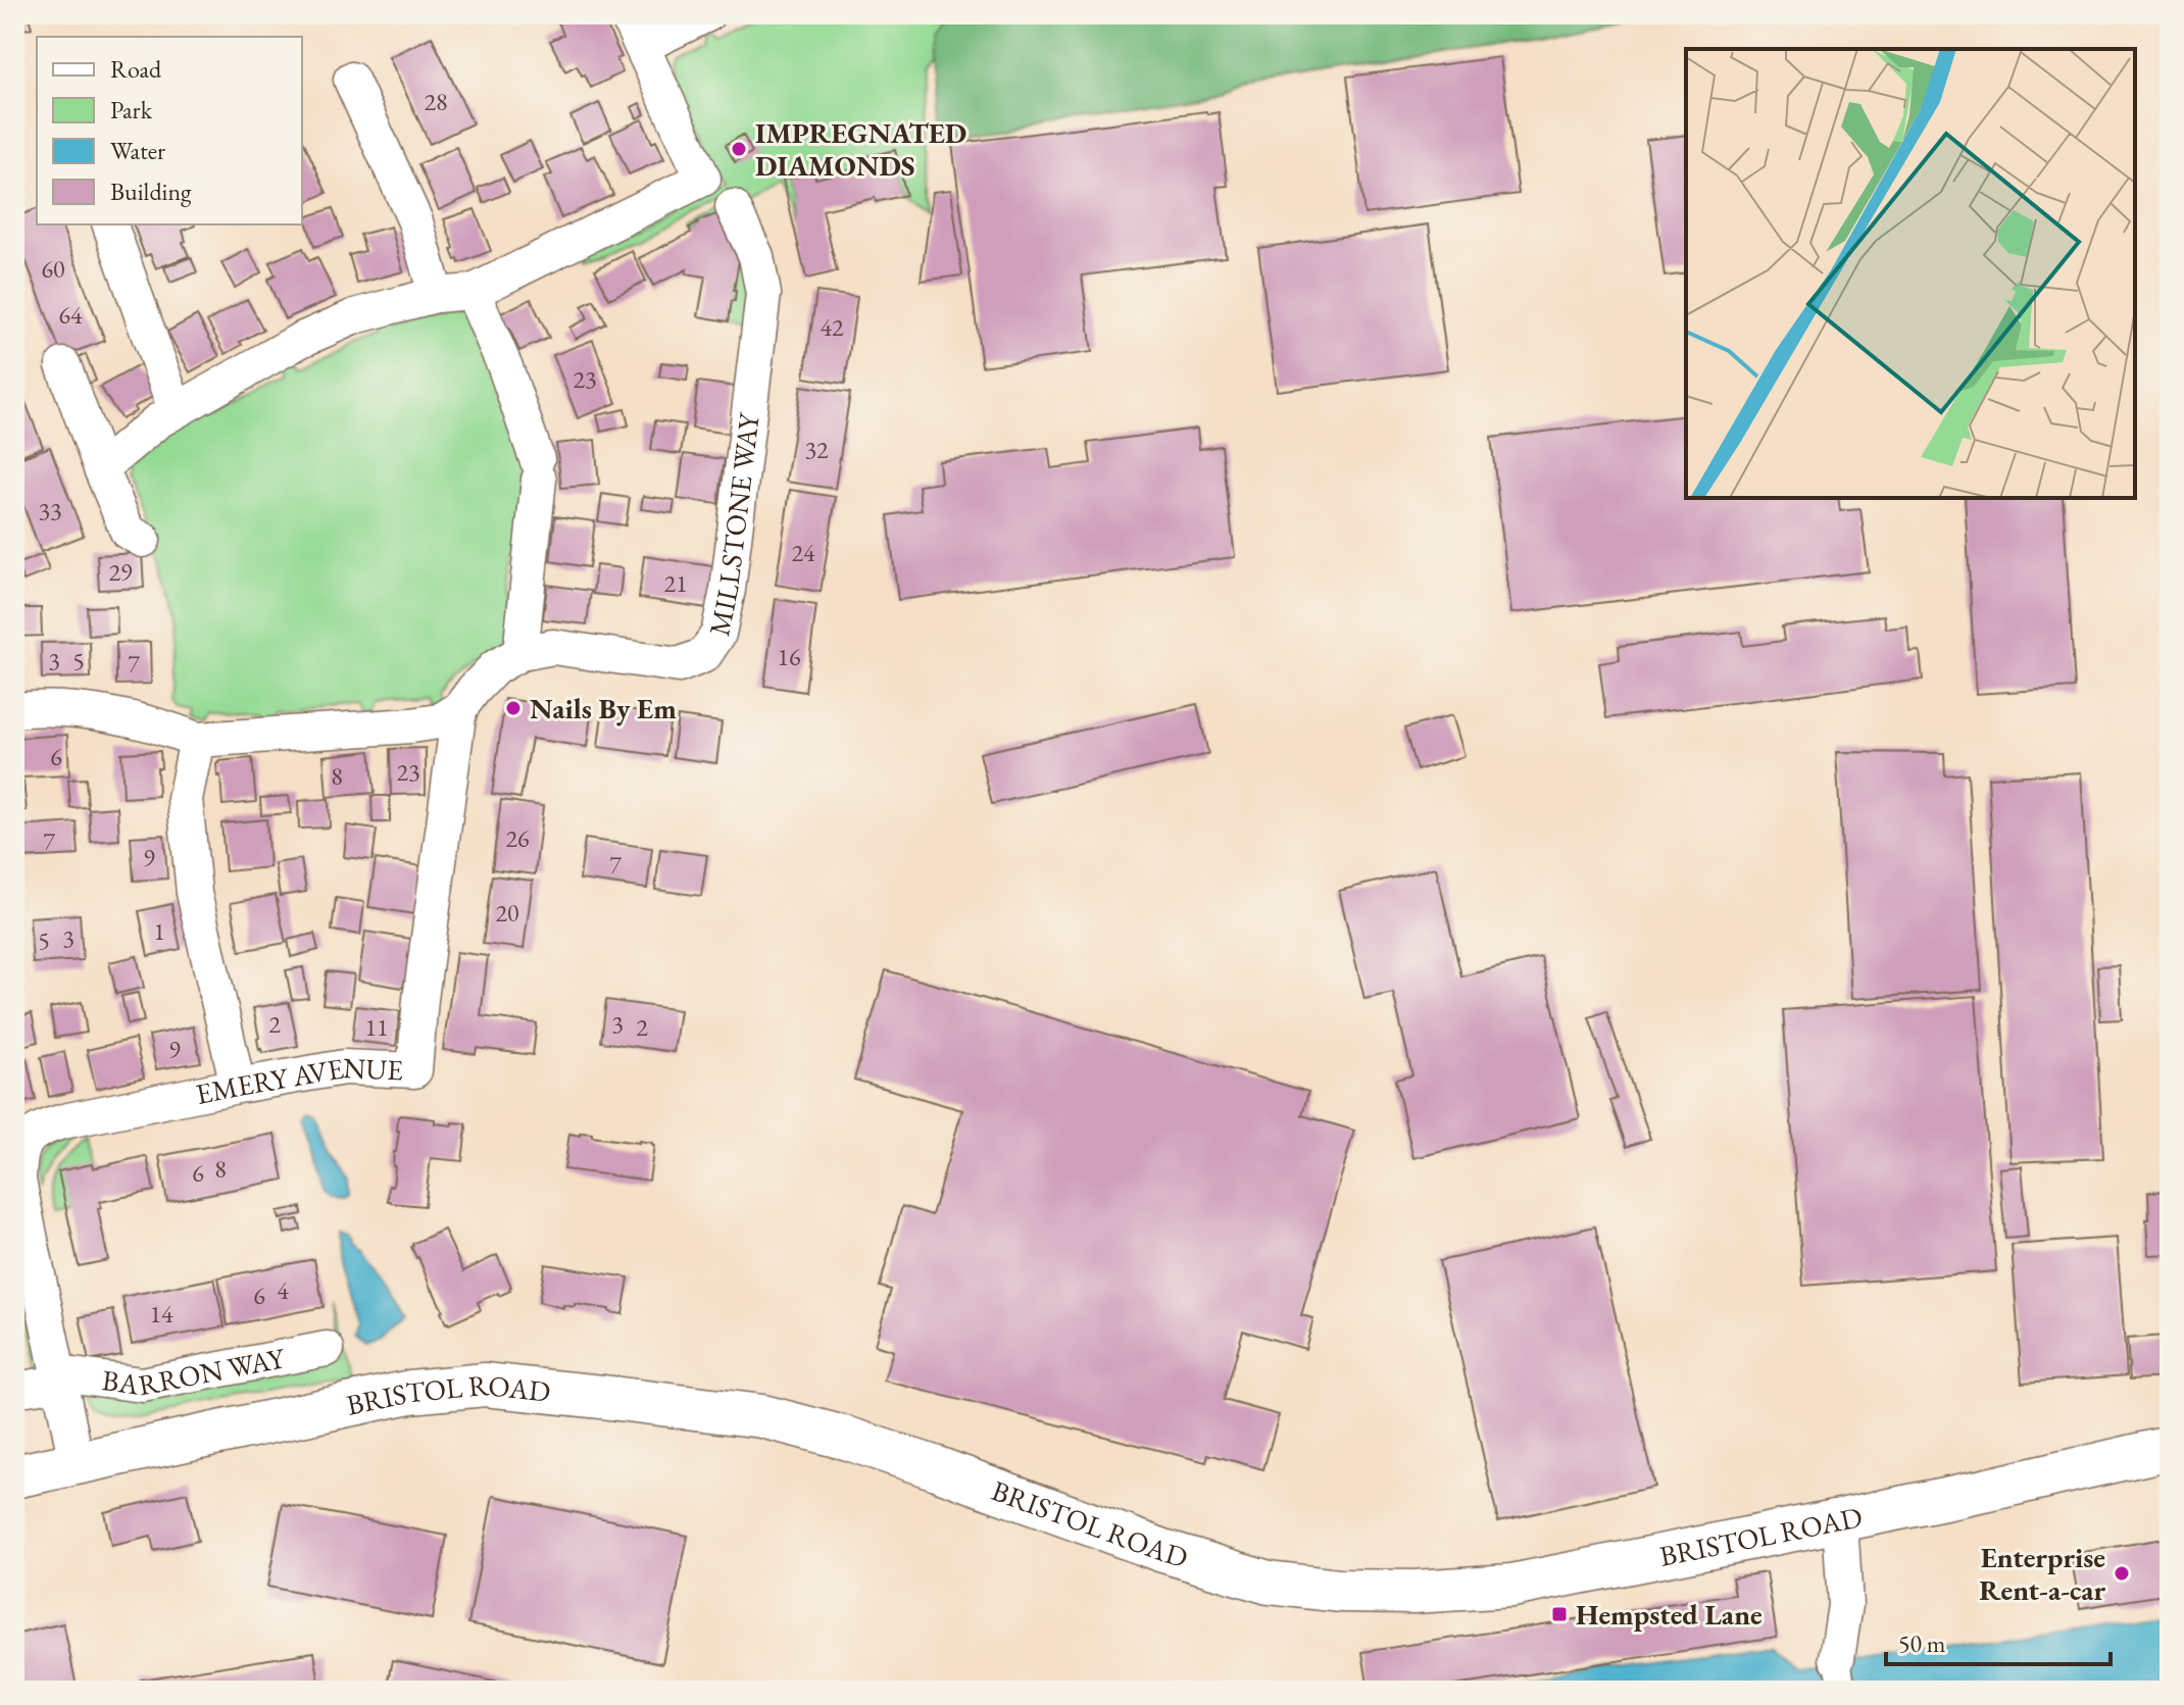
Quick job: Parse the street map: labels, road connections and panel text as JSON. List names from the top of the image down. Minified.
{"streets":{"street":["MILLSTONE WAY","EMERY AVENUE","BARRON WAY","BRISTOL ROAD"]},"crossings":[["MILLSTONE WAY","EMERY AVENUE"],["EMERY AVENUE","BARRON WAY"],["BARRON WAY","BRISTOL ROAD"]],"places":{"other":["IMPREGNATED DIAMONDS","Nails By Em","Enterprise Rent-a-car"],"transit":["Hempsted Lane"]},"house_numbers":["28","60","64","42","23","32","33","24","29","21","16","3","5","7","6","23","8","26","7","9","7","20","1","3","5","2","3","11","2","9","8","6","4","6","14"],"legend":["Road","Park","Water","Building"],"scale_bar":"50 m"}
